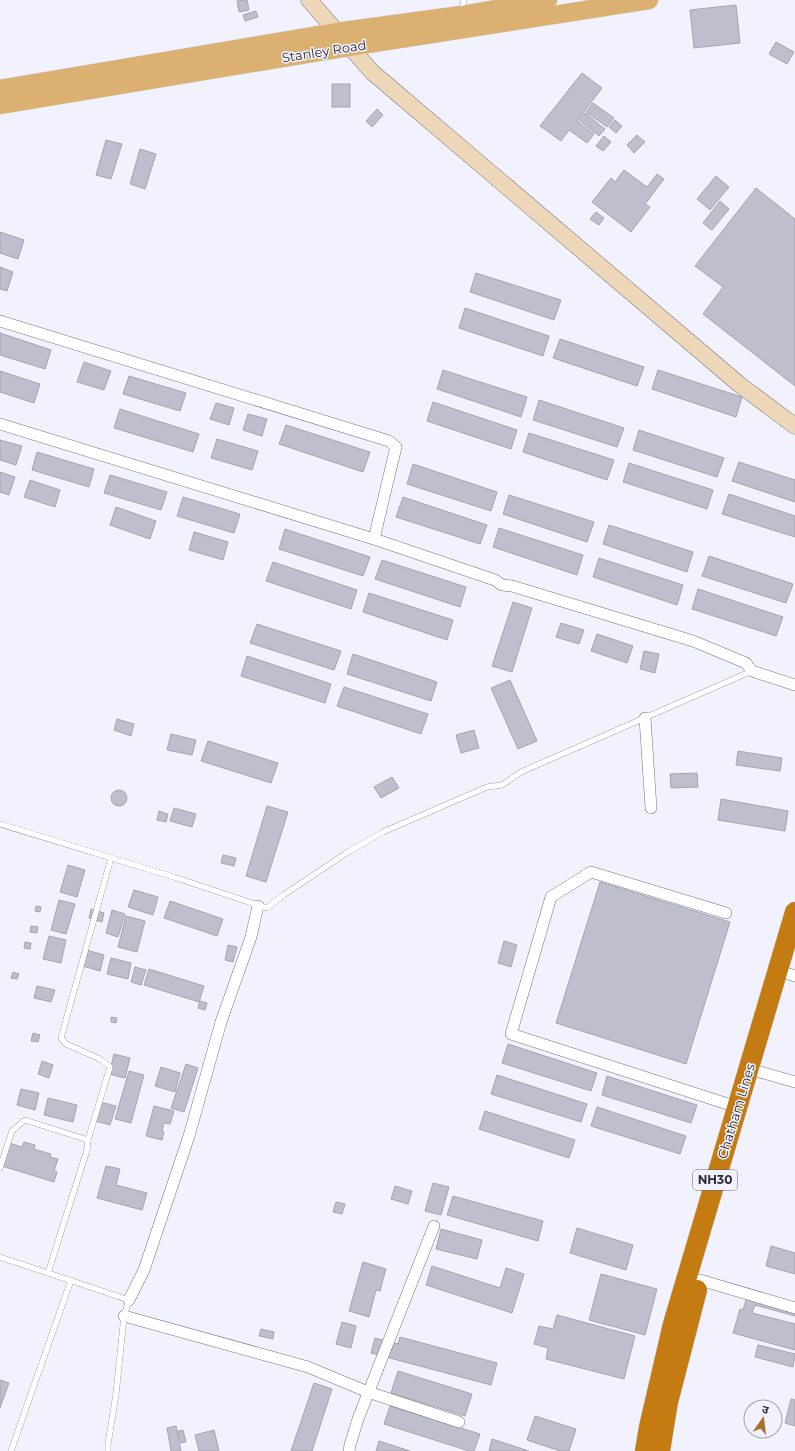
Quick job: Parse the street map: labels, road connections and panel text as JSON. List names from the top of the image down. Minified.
{"streets":{"highway":["Chatham Lines","NH30"],"main road":["Stanley Road"]},"north":"top"}
